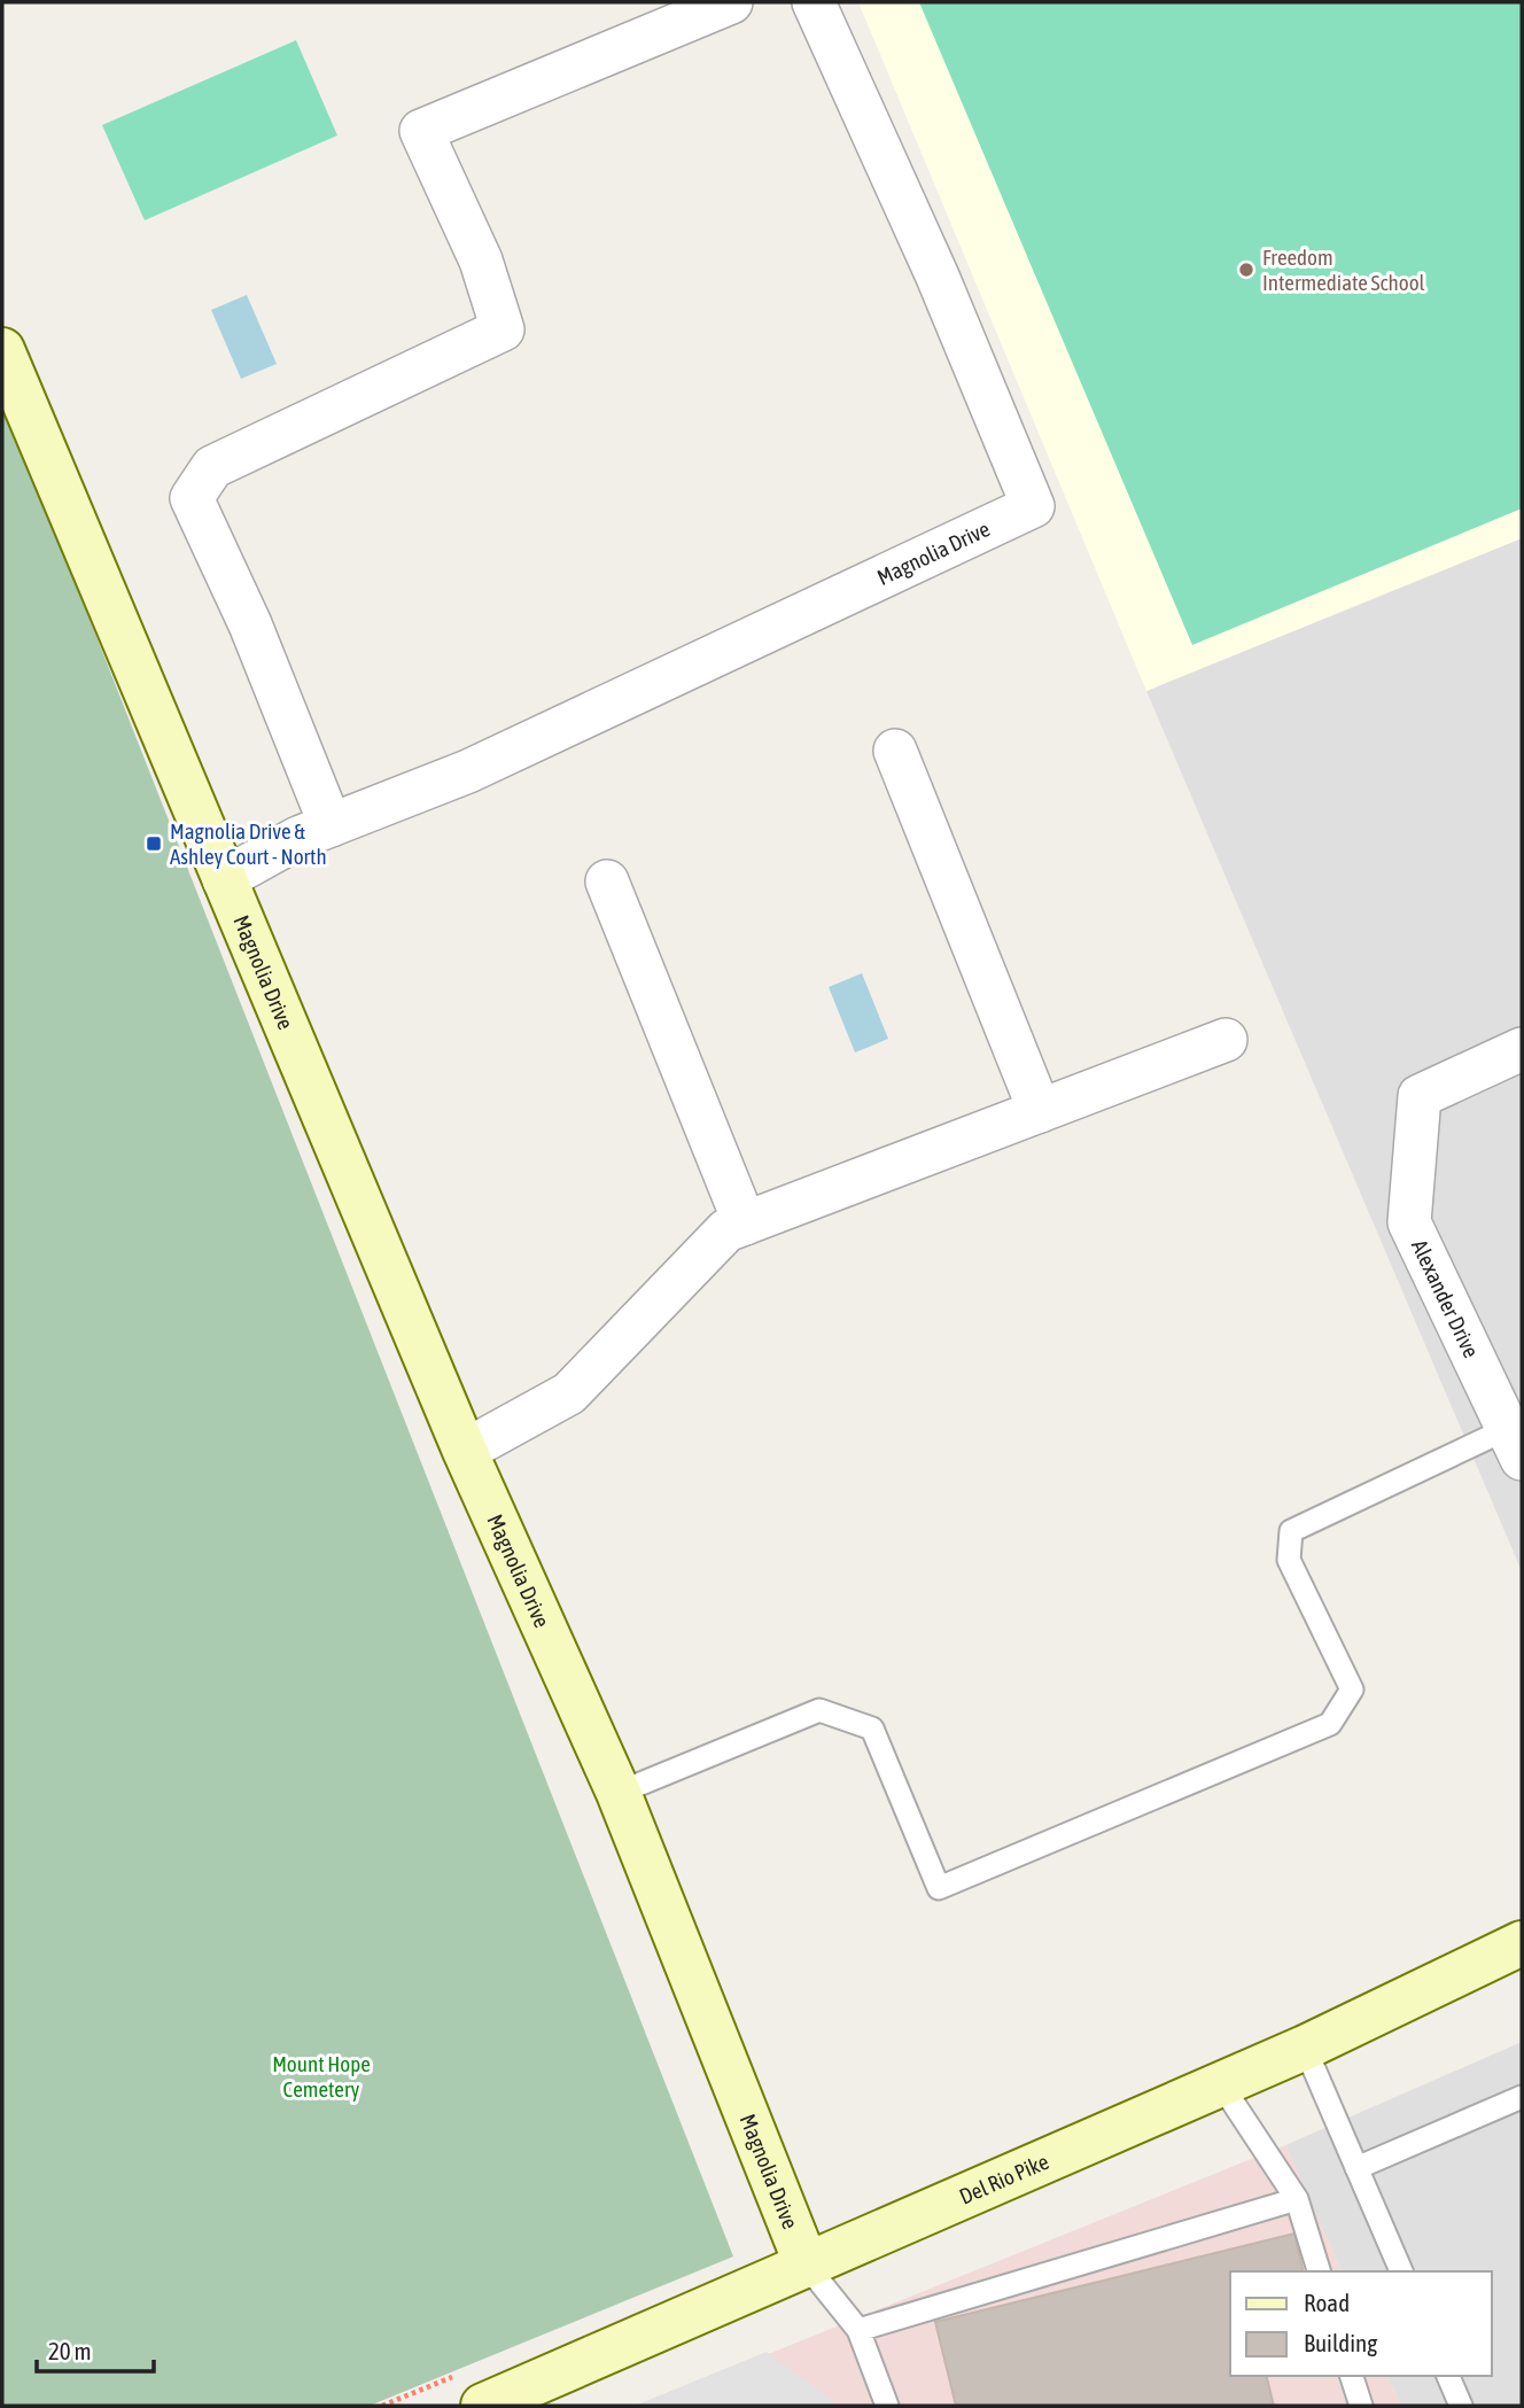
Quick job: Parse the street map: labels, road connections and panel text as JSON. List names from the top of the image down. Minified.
{"streets":{"street":["Magnolia Drive","Alexander Drive","Del Rio Pike"]},"crossings":[["Magnolia Drive","Del Rio Pike"]],"parks":["Mount Hope Cemetery"],"places":{"other":["Freedom Intermediate School"],"transit":["Magnolia Drive & Ashley Court - North"]},"legend":["Road","Building"],"scale_bar":"20 m"}
